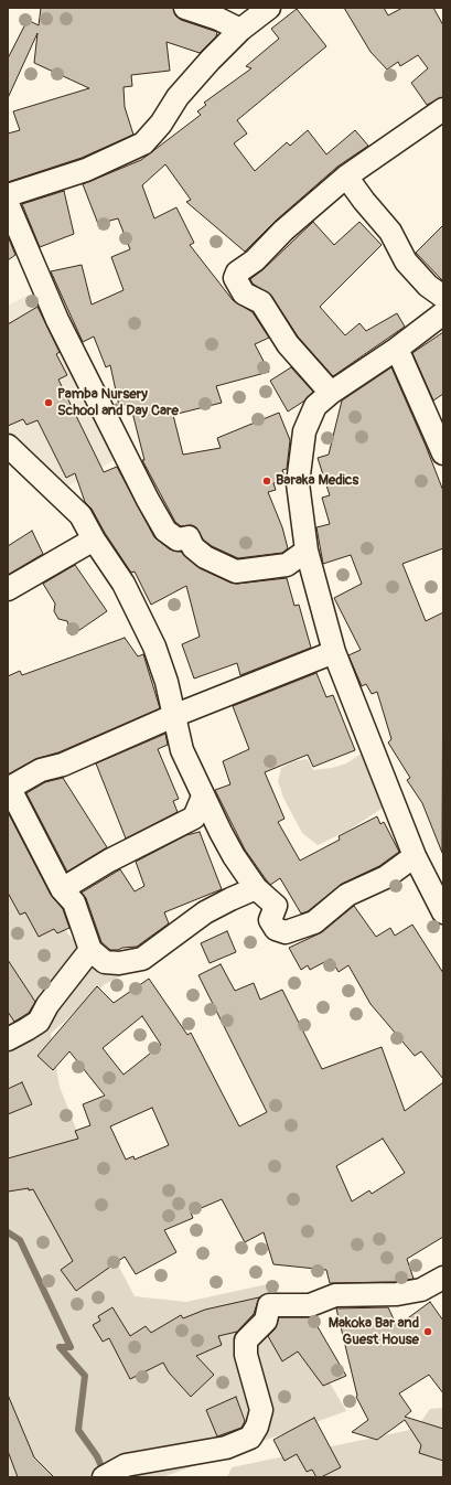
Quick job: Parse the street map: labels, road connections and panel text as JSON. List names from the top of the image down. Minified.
{"places":["Pamba Nursery School and Day Care","Baraka Medics","Makoka Bar and Guest House"]}
